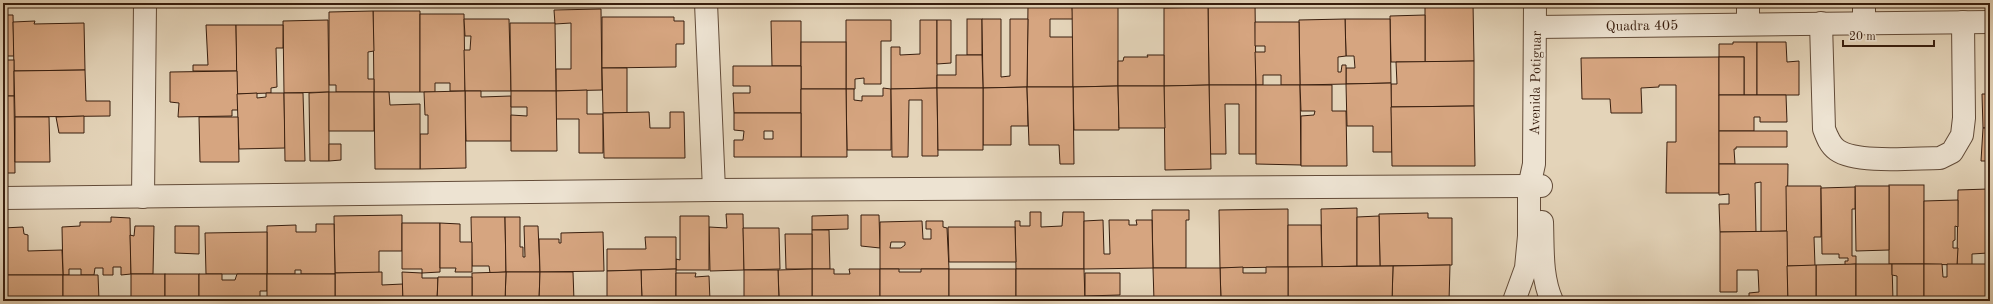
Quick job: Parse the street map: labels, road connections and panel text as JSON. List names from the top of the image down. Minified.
{"streets":{"street":["Quadra 405","Avenida Potiguar"]},"crossings":[["Quadra 405","Avenida Potiguar"]],"scale_bar":"20 m"}
